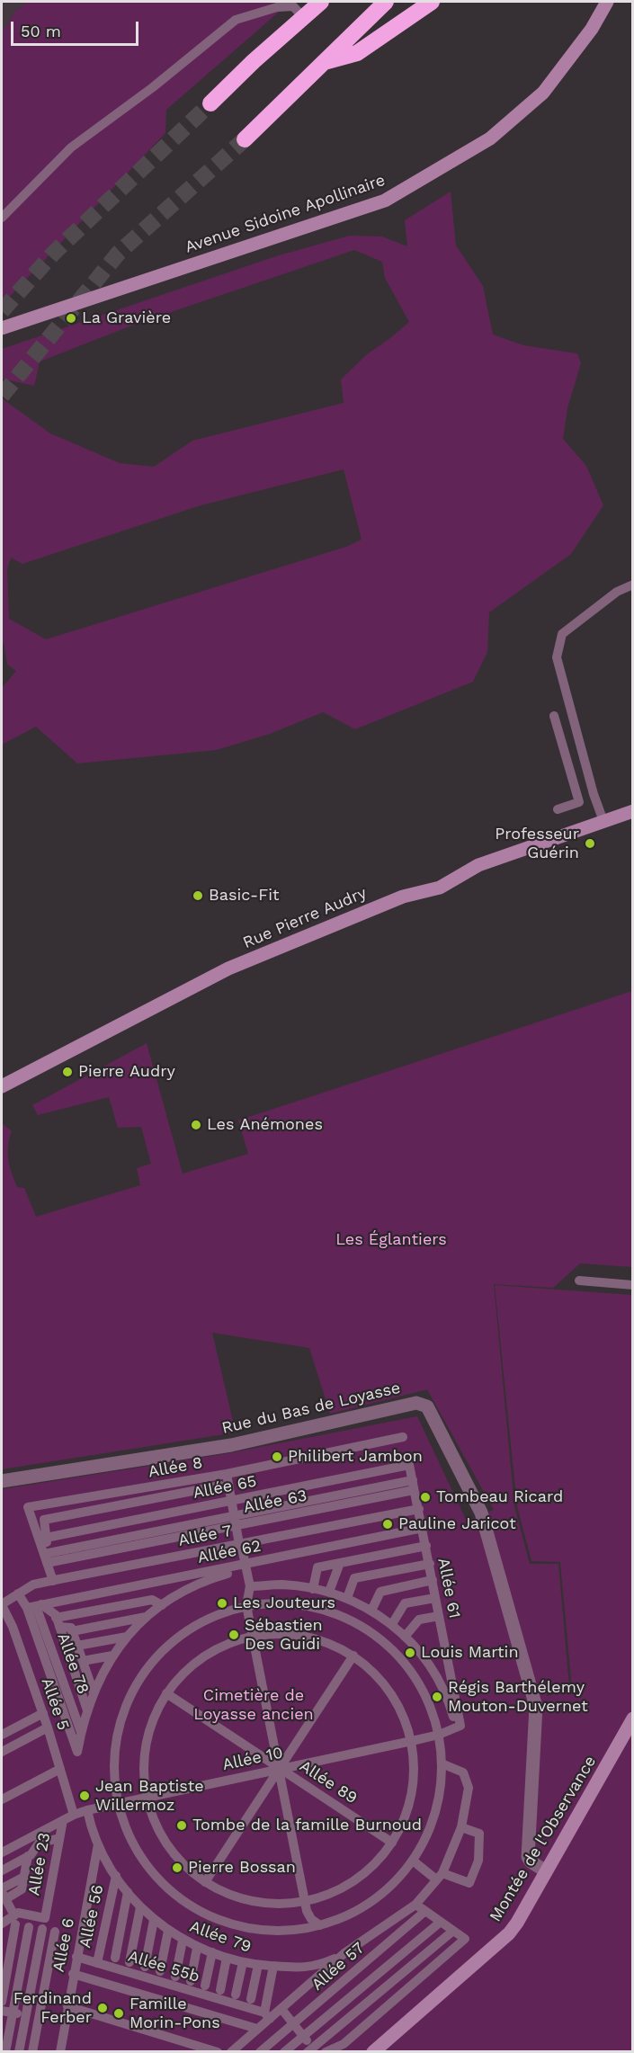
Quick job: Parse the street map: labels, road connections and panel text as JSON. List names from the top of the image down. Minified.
{"streets":{"street":["Avenue Sidoine Apollinaire","Rue Pierre Audry","Rue du Bas de Loyasse","Montée de l'Observance"],"lane":["Allée 8","Allée 65","Allée 7","Allée 62","Allée 61","Allée 78","Allée 5","Allée 10","Allée 89","Allée 23","Allée 56","Allée 79","Allée 6","Allée 55b","Allée 57"]},"crossings":[["Rue du Bas de Loyasse","Montée de l'Observance"],["Allée 8","Allée 7"],["Allée 65","Allée 61"],["Allée 7","Allée 61"],["Allée 7","Allée 5"],["Allée 62","Allée 61"],["Allée 62","Allée 78"],["Allée 5","Allée 10"],["Allée 10","Allée 89"],["Allée 10","Allée 23"],["Allée 10","Allée 79"],["Allée 56","Allée 79"],["Allée 56","Allée 55b"],["Allée 79","Allée 6"],["Allée 6","Allée 55b"]],"parks":["Les Églantiers","Cimetière de Loyasse ancien"],"places":["La Gravière","Professeur Guérin","Basic-Fit","Pierre Audry","Les Anémones","Philibert Jambon","Tombeau Ricard","Pauline Jaricot","Les Jouteurs","Sébastien Des Guidi","Louis Martin","Régis Barthélemy Mouton-Duvernet","Jean Baptiste Willermoz","Tombe de la famille Burnoud","Pierre Bossan","Ferdinand Ferber","Famille Morin-Pons"],"scale_bar":"50 m"}
